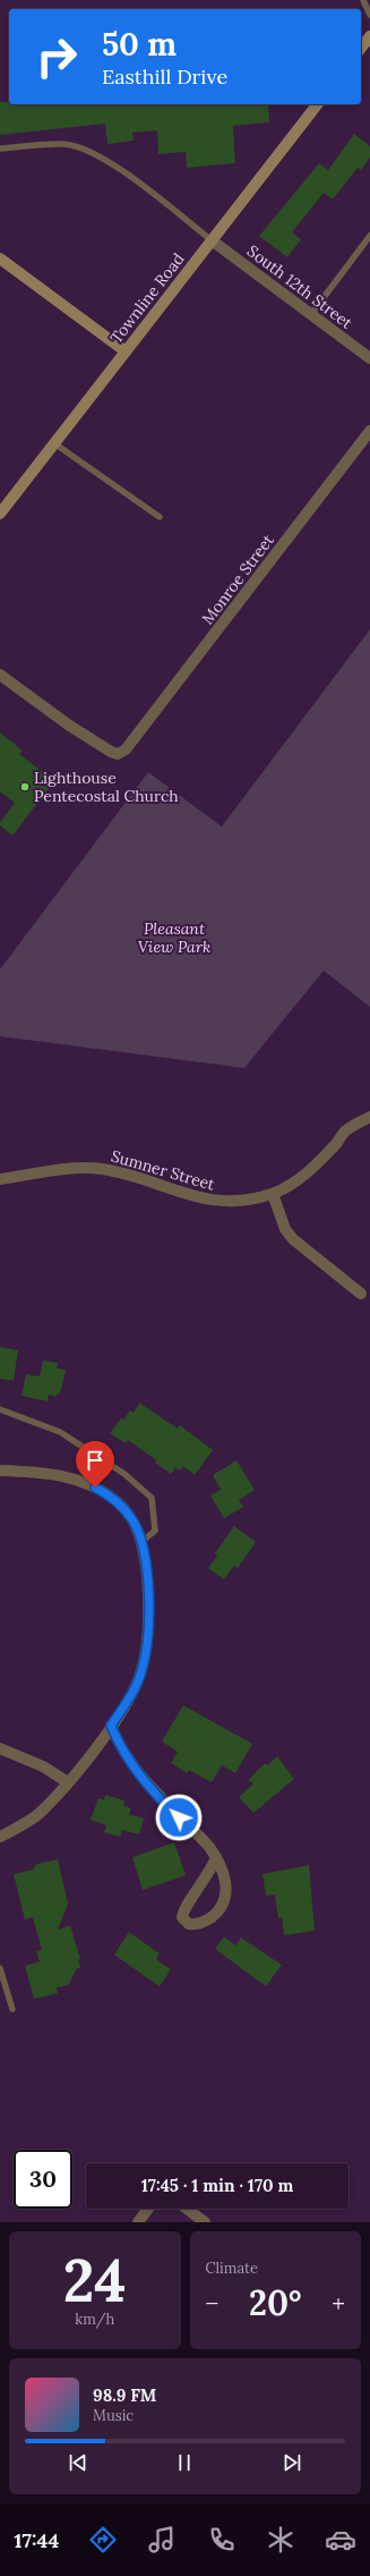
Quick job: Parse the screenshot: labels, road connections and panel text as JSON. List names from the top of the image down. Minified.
{"streets":{"street":["South 12th Street","Townline Road","Monroe Street","Sumner Street"]},"crossings":[["South 12th Street","Townline Road"]],"parks":["Pleasant View Park"],"places":["Lighthouse Pentecostal Church"],"page":{"turn":["50 m","Easthill Drive"],"limit":"30","trip":"17:45 · 1 min · 170 m","tile":[["24","km/h"],"Climate"],"heat":["−","20°","+"],"song":["98.9 FM","Music"],"tabs":"17:44"}}
